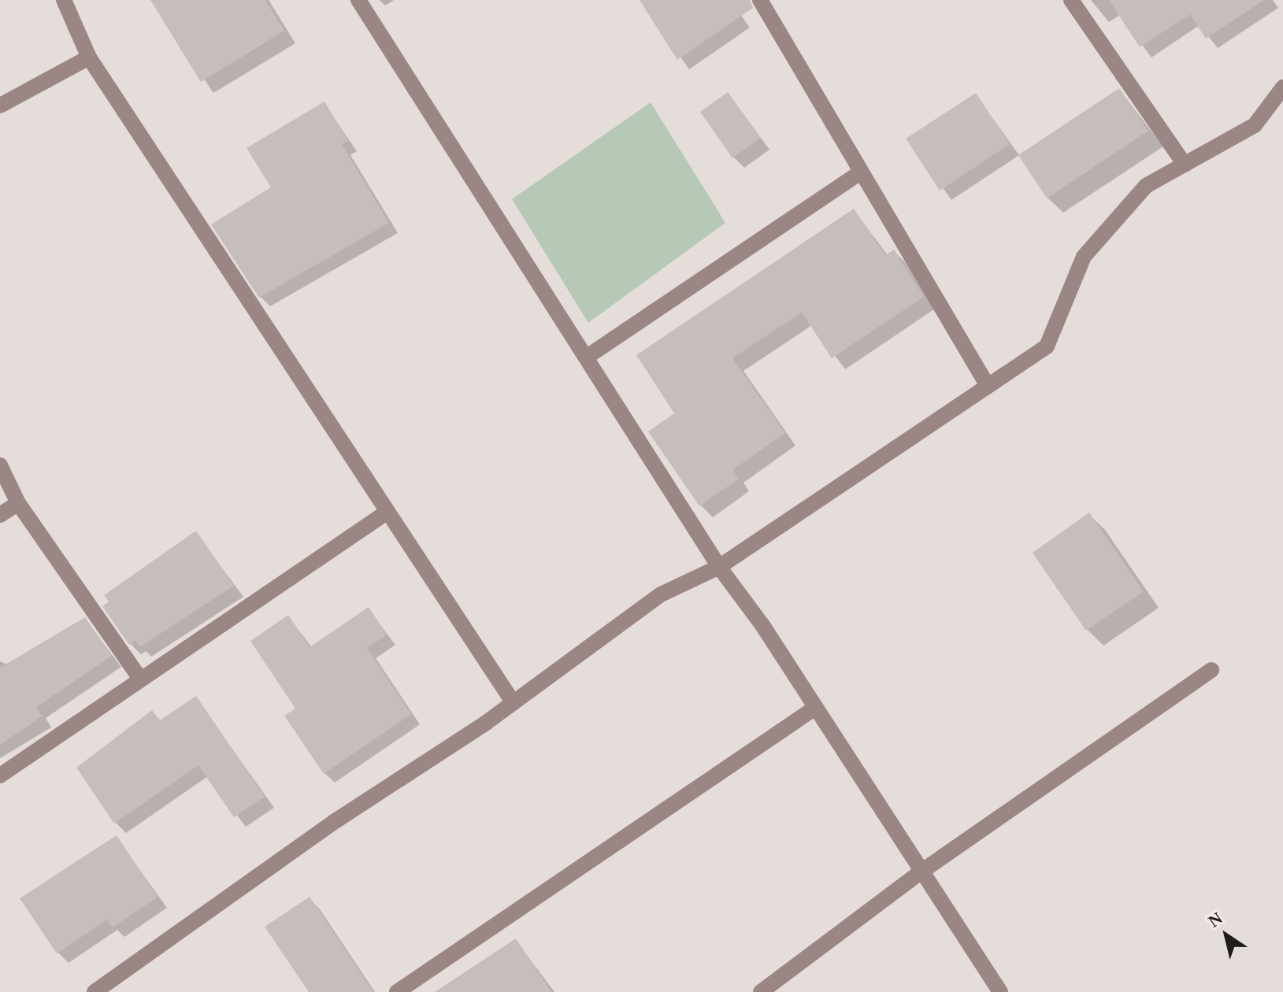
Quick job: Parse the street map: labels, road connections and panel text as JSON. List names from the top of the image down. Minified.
{"north":"top left"}
